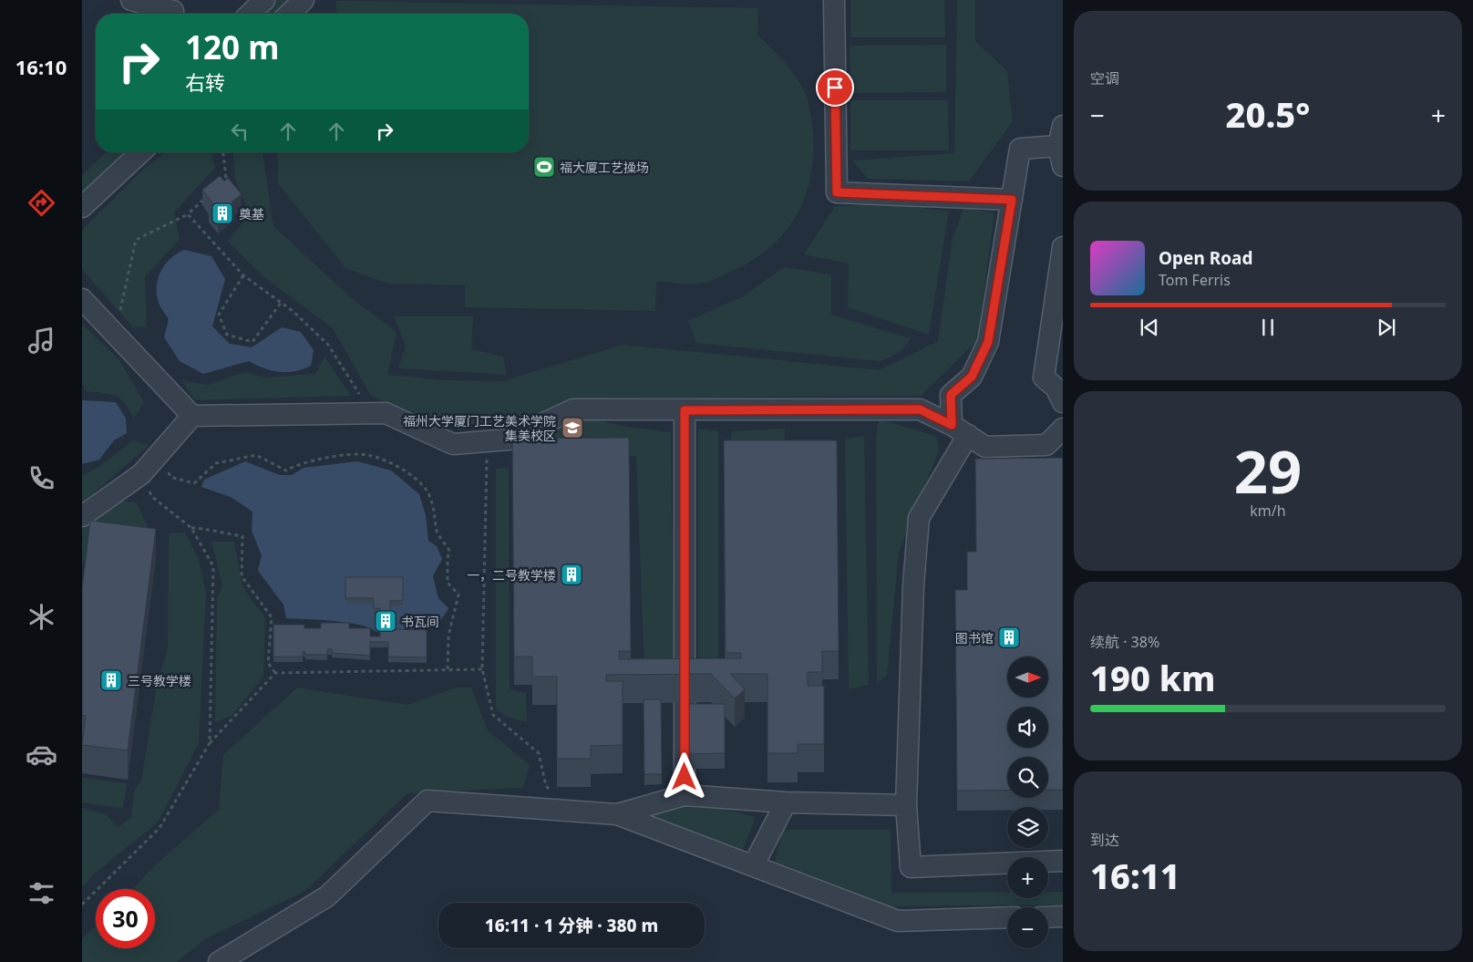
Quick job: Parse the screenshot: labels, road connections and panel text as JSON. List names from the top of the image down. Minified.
{"places":{"sports":["福大厦工艺操场"],"building":["奠基","一，二号教学楼","书瓦间","图书馆","三号教学楼"],"school or university":["福州大学厦门工艺美术学院 集美校区"]},"north":"right","page":{"tabs":"16:10","tile":["空调",["29","km/h"],["续航 · 38%","190 km"],["到达","16:11"]],"turn":["120 m","右转"],"heat":["−","20.5°","+"],"song":["Open Road","Tom Ferris"],"map_buttons":["+","−"],"limit":"30","trip":"16:11 · 1 分钟 · 380 m"}}
